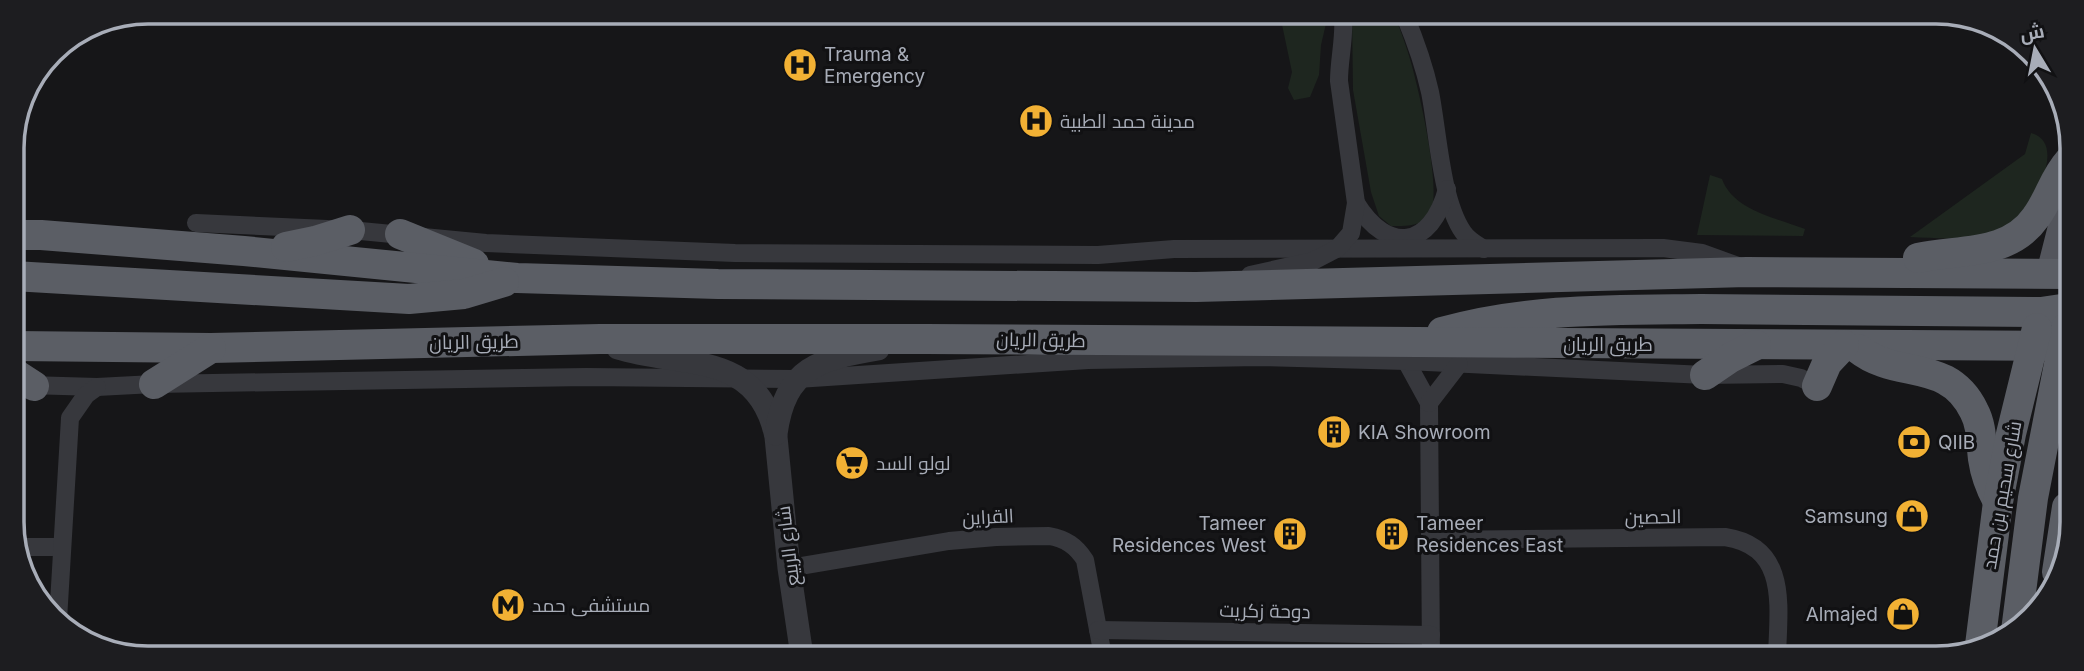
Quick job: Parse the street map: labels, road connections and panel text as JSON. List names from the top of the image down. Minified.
{"streets":{"highway":["طريق الريان","شارع سحيم بن حمد"],"street":["القراين","الحصين","شارع الربيع","دوحة زكريت"]},"crossings":[["طريق الريان","شارع سحيم بن حمد"],["طريق الريان","شارع الربيع"],["القراين","شارع الربيع"],["القراين","دوحة زكريت"]],"places":{"hospital":["Trauma & Emergency","مدينة حمد الطبية"],"building":["KIA Showroom","Tameer Residences West","Tameer Residences East"],"bank":["QIIB"],"supermarket":["لولو السد"],"shop":["Samsung","Almajed"],"metro station":["مستشفى حمد"]},"north":"top"}
